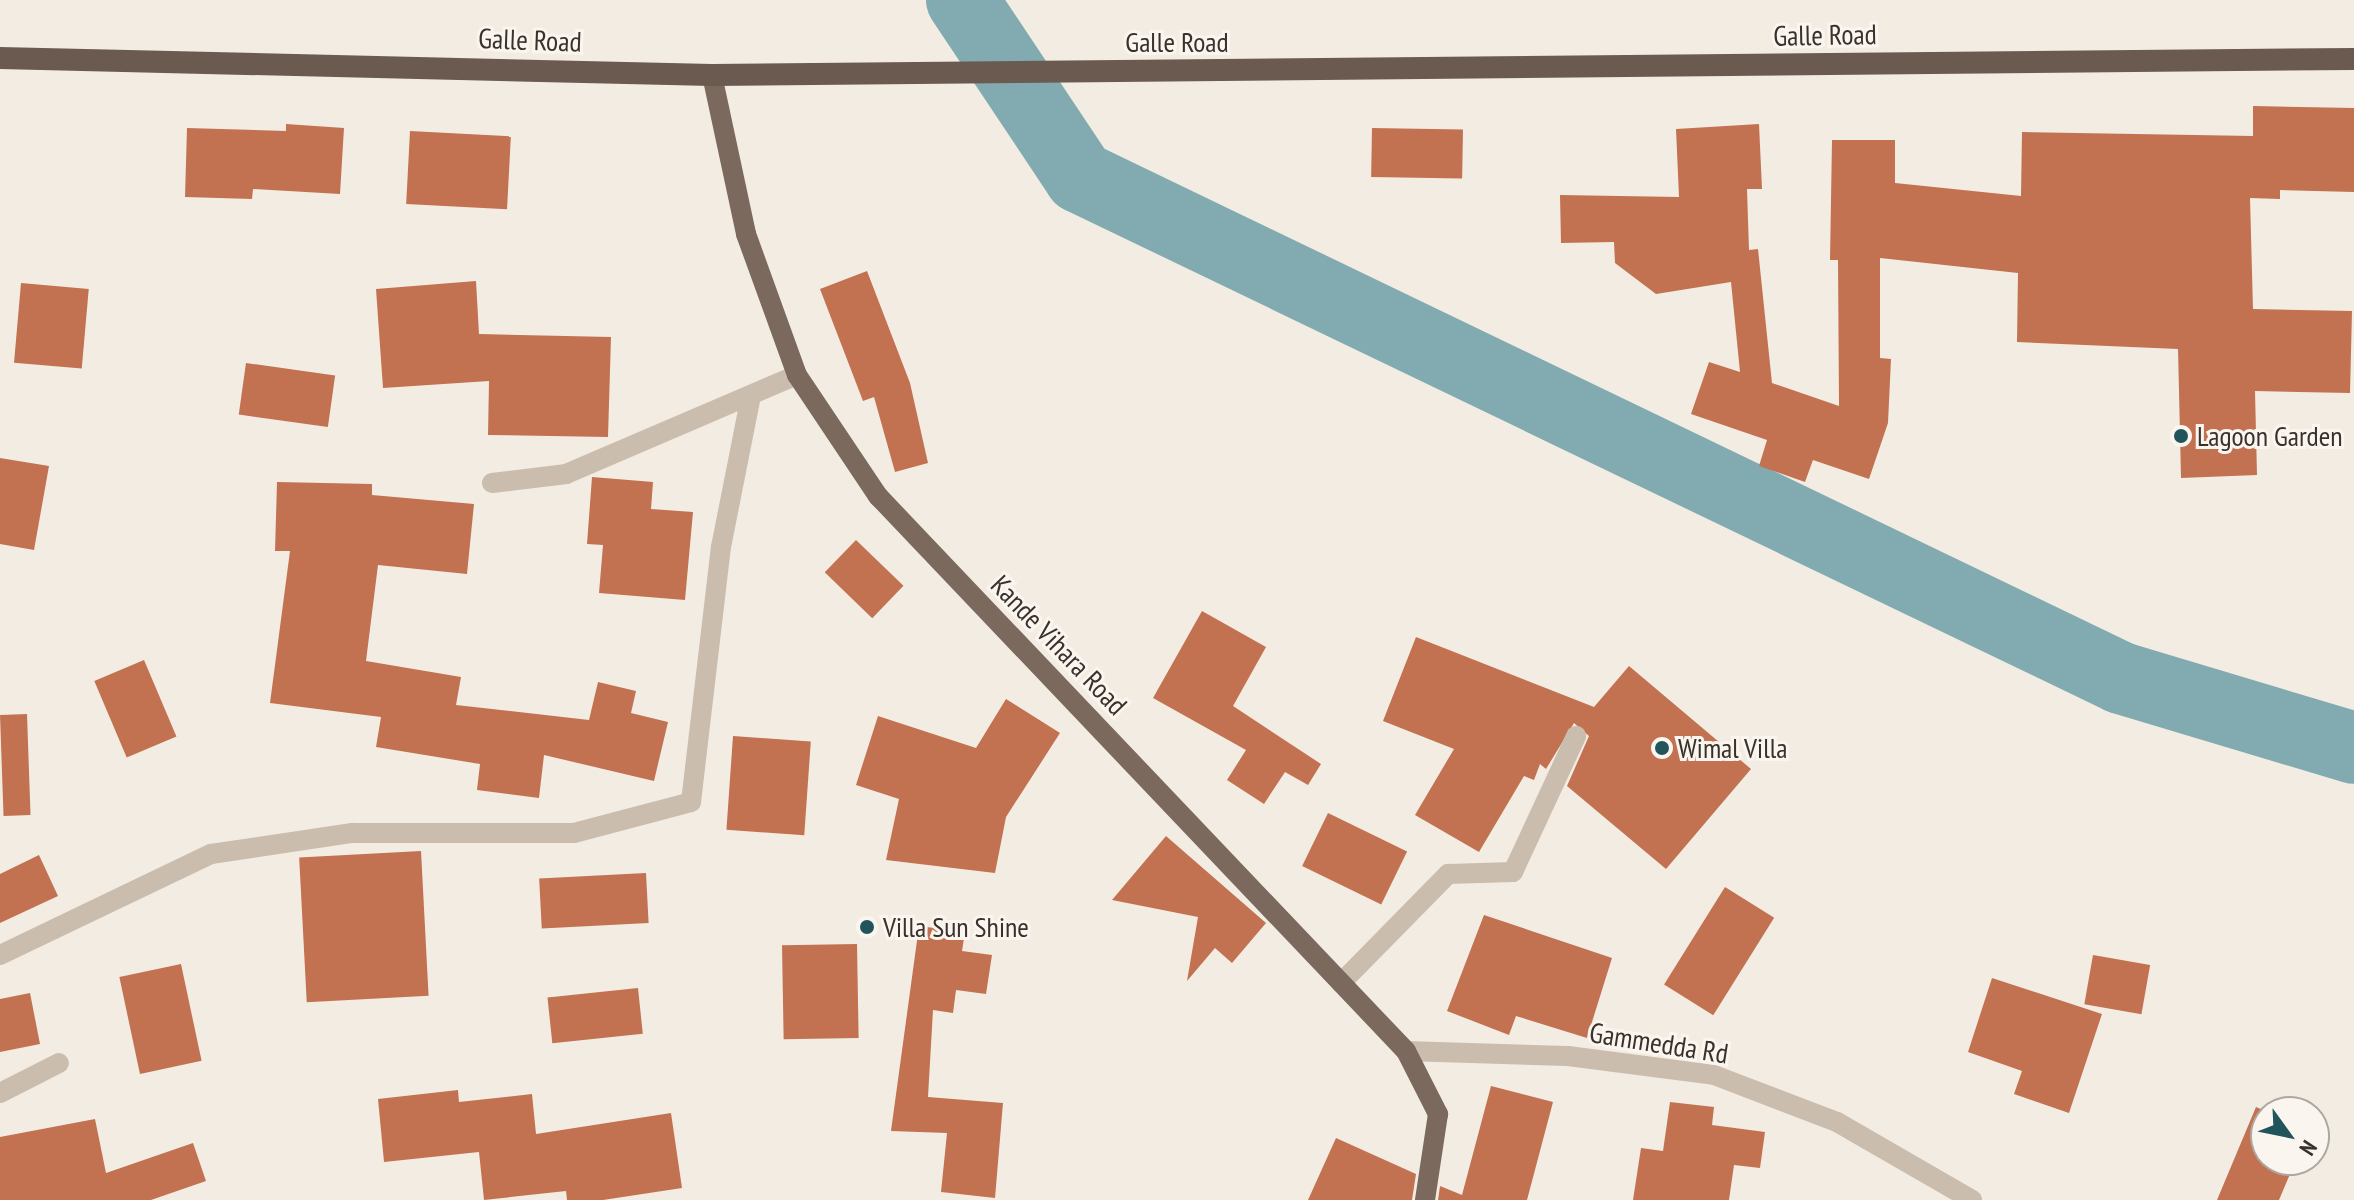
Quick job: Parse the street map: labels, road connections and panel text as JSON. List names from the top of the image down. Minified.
{"streets":{"highway":["Galle Road"],"main road":["Kande Vihara Road"],"street":["Gammedda Rd"]},"crossings":[["Galle Road","Kande Vihara Road"],["Kande Vihara Road","Gammedda Rd"]],"places":["Lagoon Garden","Wimal Villa","Villa Sun Shine"],"north":"bottom right"}
